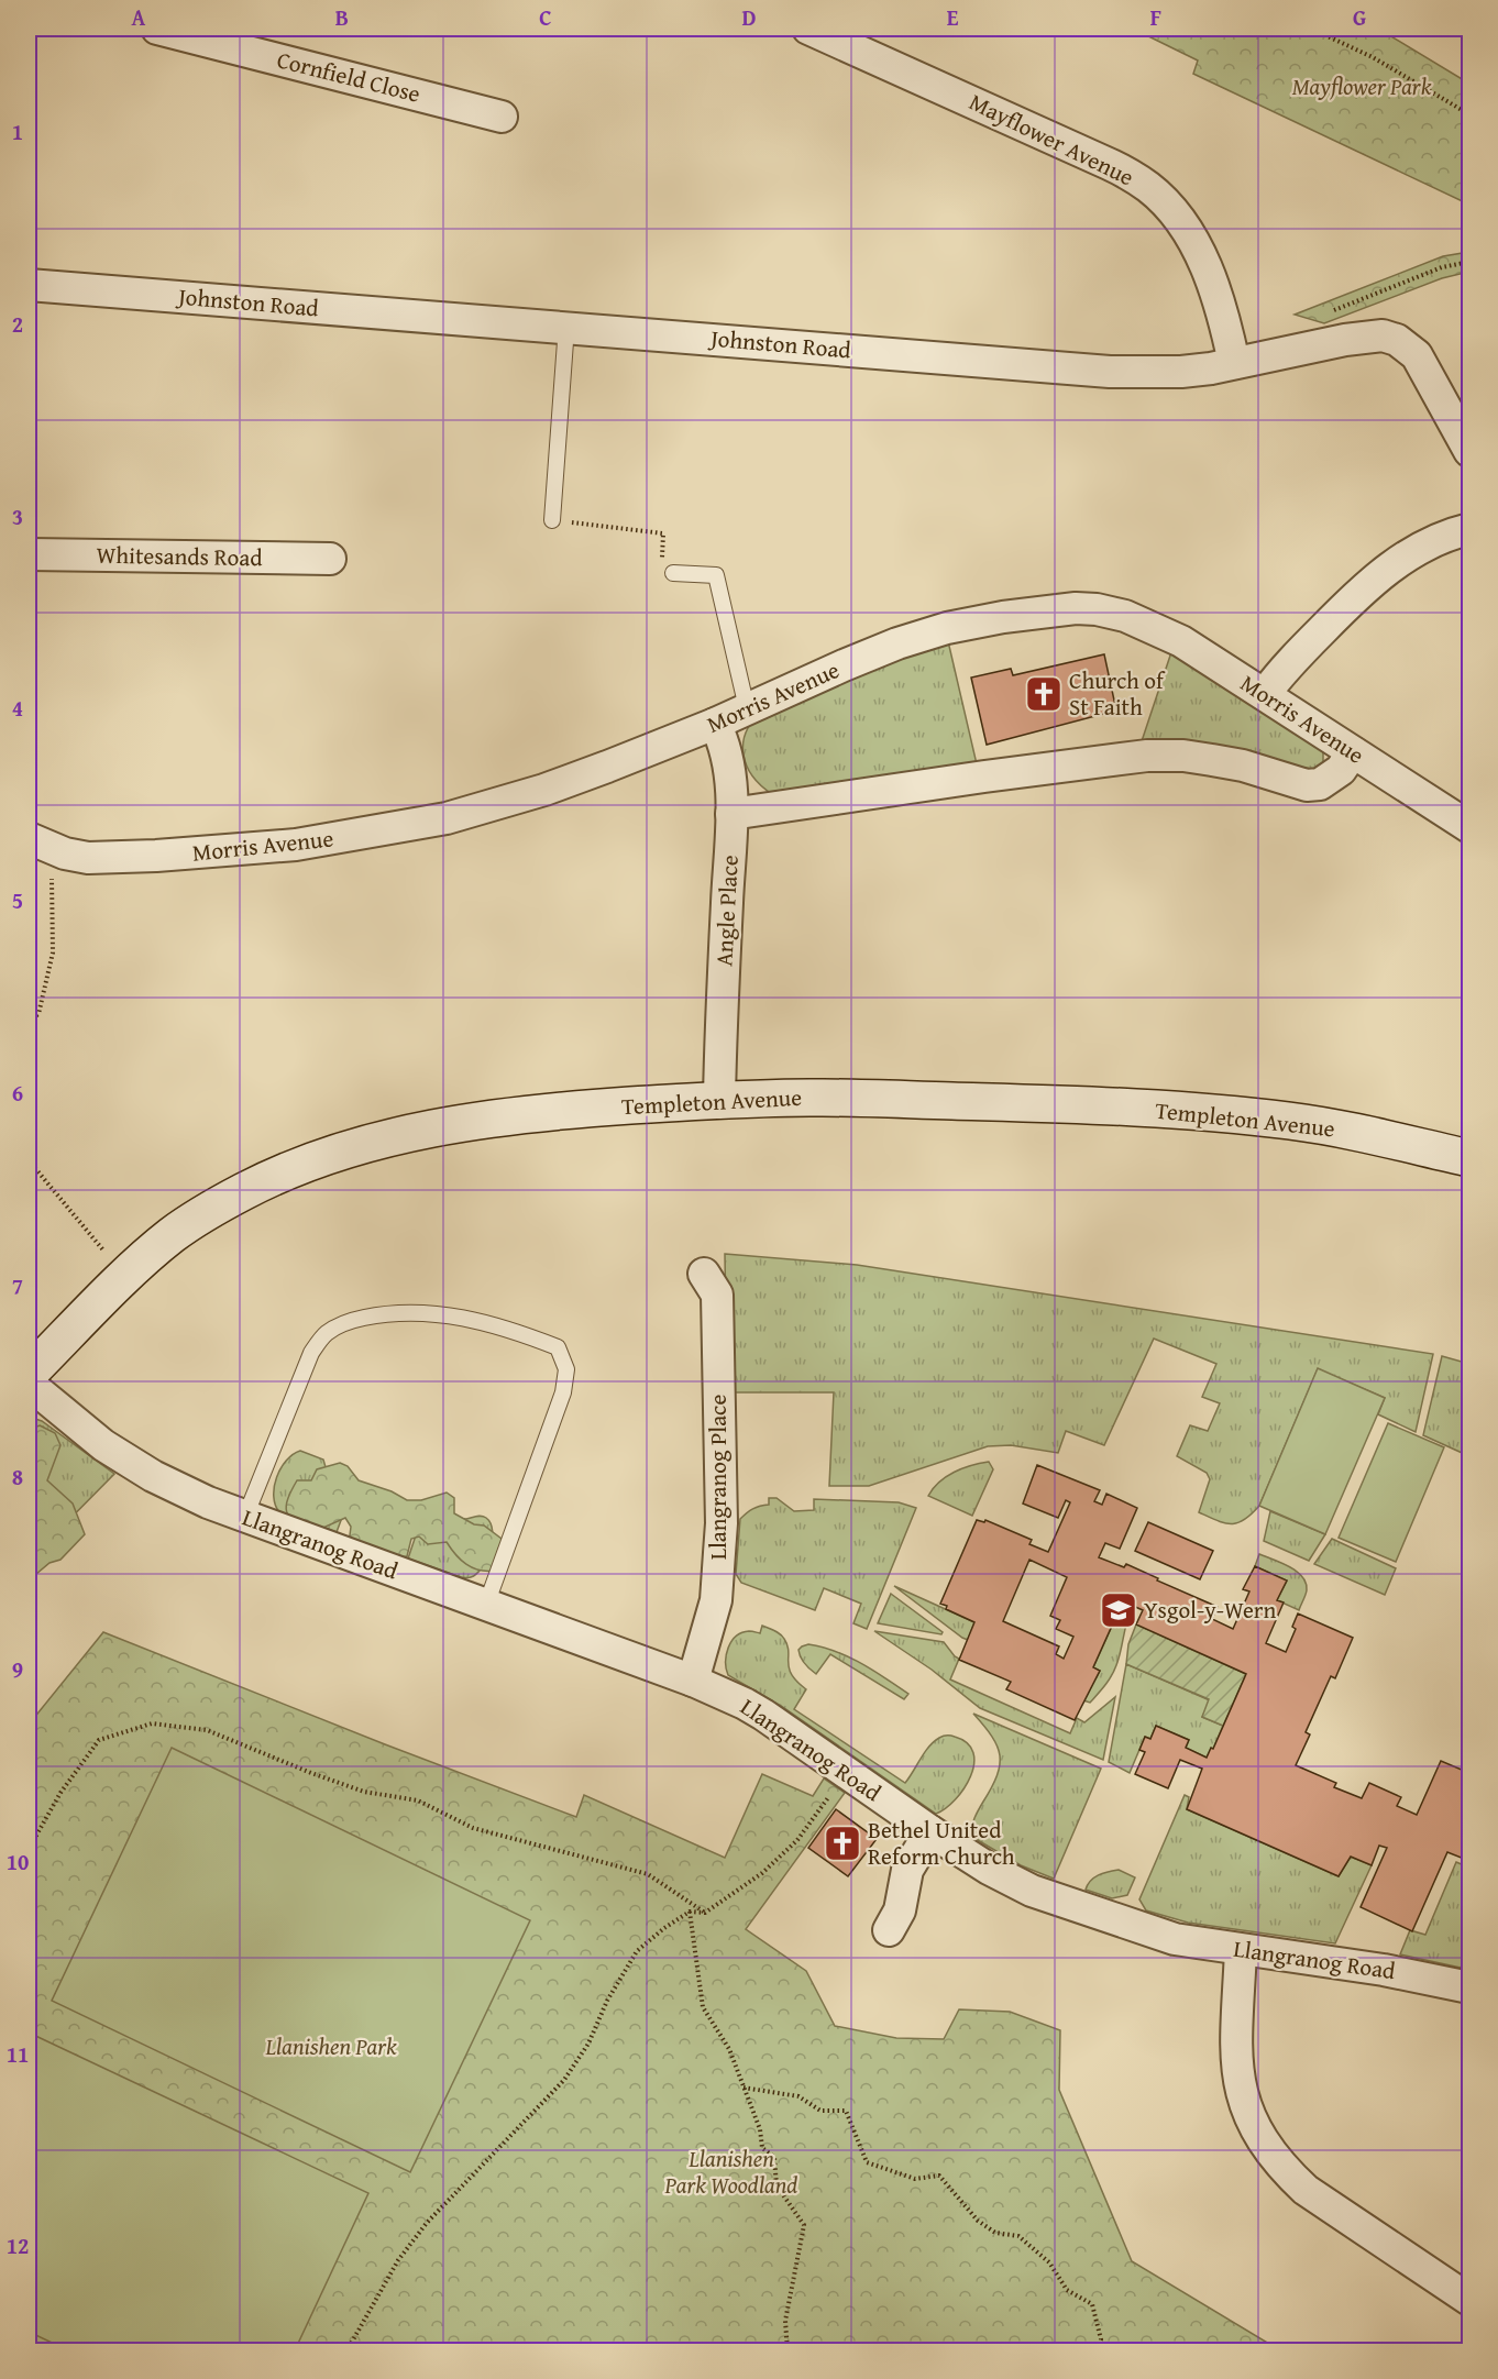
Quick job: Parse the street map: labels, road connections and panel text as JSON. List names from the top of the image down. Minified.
{"streets":{"street":["Cornfield Close","Mayflower Avenue","Johnston Road","Whitesands Road","Morris Avenue","Angle Place","Templeton Avenue","Llangranog Place","Llangranog Road"]},"crossings":[["Mayflower Avenue","Johnston Road"],["Morris Avenue","Angle Place"],["Angle Place","Templeton Avenue"],["Llangranog Place","Llangranog Road"]],"parks":["Mayflower Park","Llanishen Park","Llanishen Park Woodland"],"places":{"church":["Church of St Faith","Bethel United Reform Church"],"school or university":["Ysgol-y-Wern"]},"grid":{"columns":["A","B","C","D","E","F","G"],"rows":["1","2","3","4","5","6","7","8","9","10","11","12"]}}
